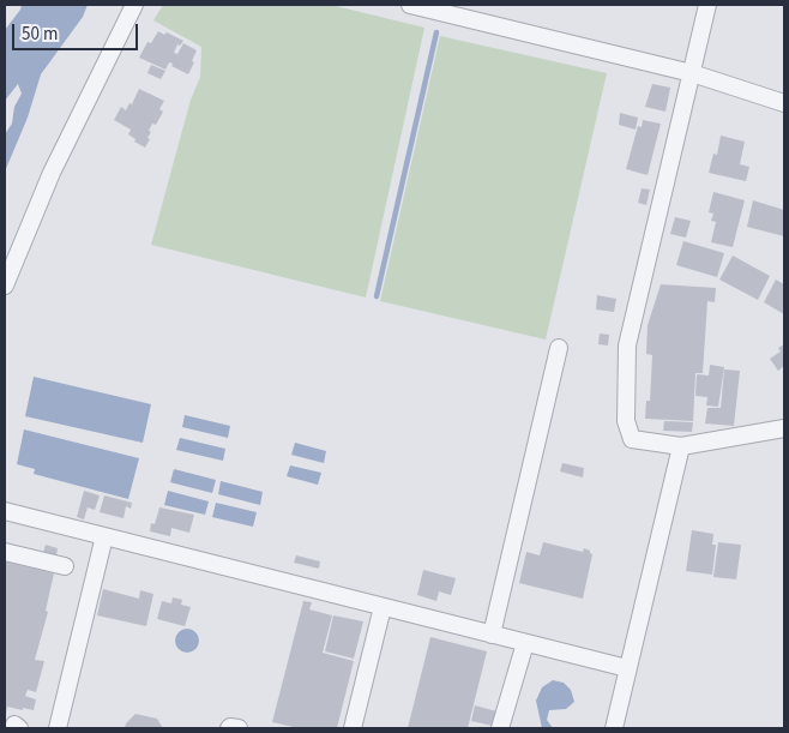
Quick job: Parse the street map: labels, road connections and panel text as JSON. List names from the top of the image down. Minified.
{"scale_bar":"50 m"}
